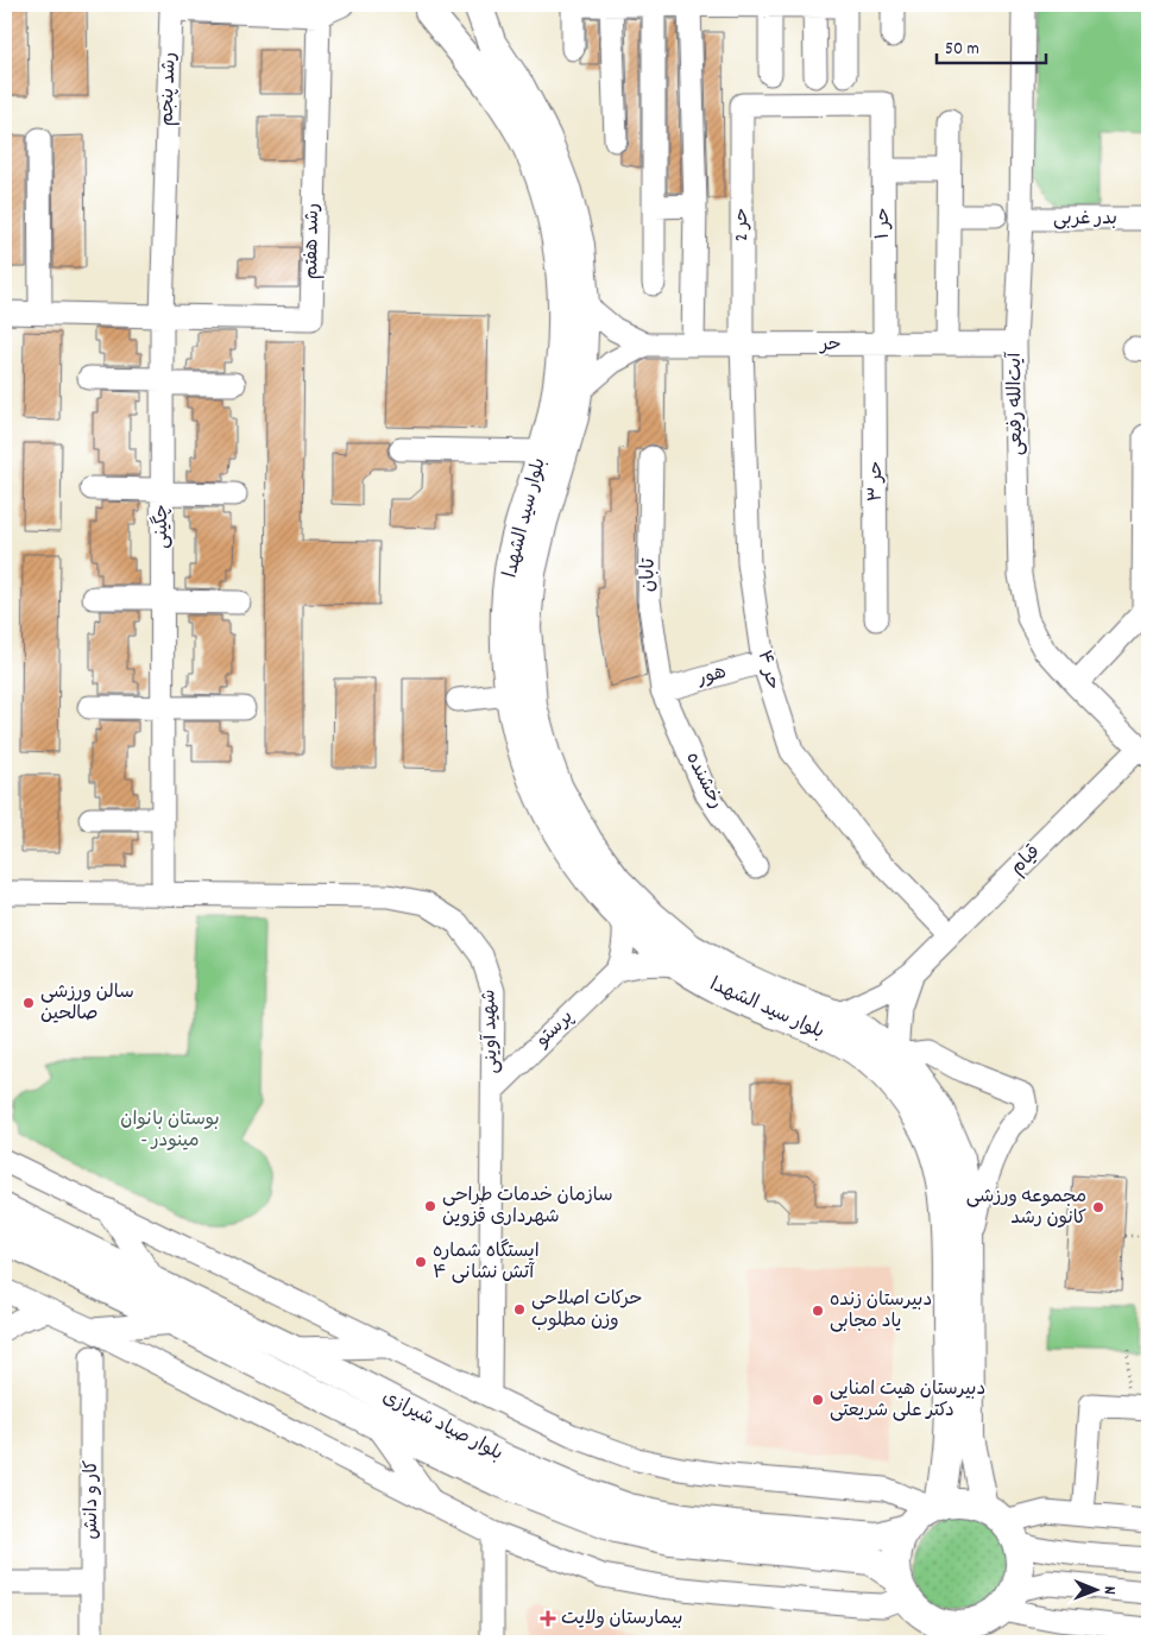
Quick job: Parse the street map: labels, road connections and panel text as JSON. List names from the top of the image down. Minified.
{"streets":{"main road":["بلوار سید الشهدا","بلوار صیاد شیرازی"],"street":["رشد پنجم","بدر غربی","حر ۱","حر 2","رشد هفتم","حر","آیت‌الله رفیعی","حر ۳","چگینی","تابان","حر ۴","هور","رخشنده","قیام","پرستو","شهید آوینی","کار و دانش"]},"crossings":[["رشد پنجم","رشد هفتم"],["رشد پنجم","چگینی"],["بدر غربی","آیت‌الله رفیعی"],["حر ۱","حر 2"],["حر ۱","حر"],["حر ۱","حر ۳"],["حر 2","حر"],["حر 2","حر ۴"],["رشد هفتم","چگینی"],["حر","آیت‌الله رفیعی"],["حر","حر ۳"],["حر","بلوار سید الشهدا"],["حر","حر ۴"],["آیت‌الله رفیعی","قیام"],["بلوار سید الشهدا","قیام"],["بلوار سید الشهدا","بلوار صیاد شیرازی"],["چگینی","شهید آوینی"],["تابان","هور"],["تابان","رخشنده"],["حر ۴","هور"],["حر ۴","قیام"],["هور","رخشنده"],["پرستو","شهید آوینی"]],"parks":["بوستان بانوان - مینودر"],"places":{"other":["سالن ورزشی صالحین","سازمان خدمات طراحی شهرداری قزوین","مجموعه ورزشی کانون رشد","ایستگاه شماره ۴ آتش نشانی","حرکات اصلاحی وزن مطلوب","دبیرستان زنده یاد مجابی","دبیرستان هیت امنایی دکتر علی شریعتی"],"health":["بیمارستان ولایت"]},"scale_bar":"50 m","north":"right"}
